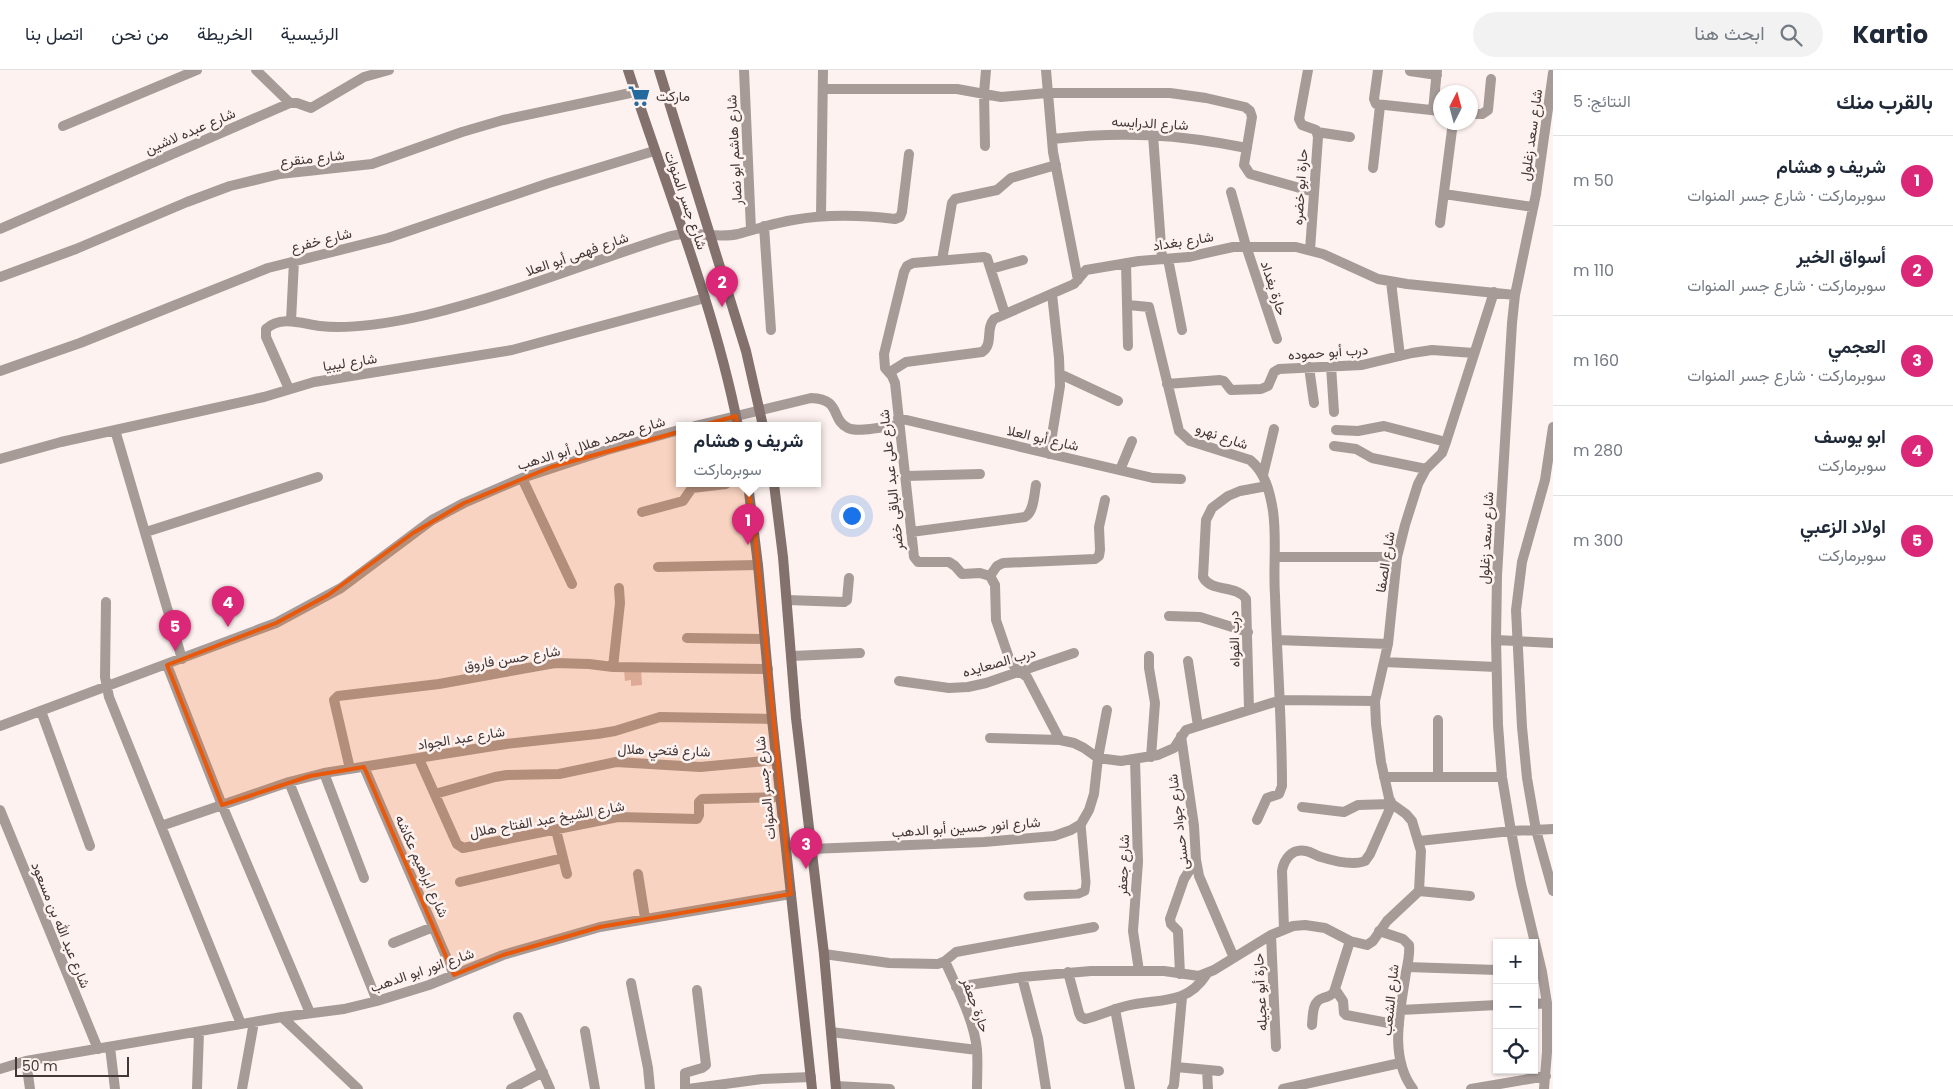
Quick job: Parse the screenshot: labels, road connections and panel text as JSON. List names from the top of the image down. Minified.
{"streets":{"street":["شارع الدرايسه","شارع عبده لاشين","شارع سعد زغلول","شارع هاشم ابو نصار","شارع منقرع","حارة ابو خضره","شارع جسر المنوات","شارع خفرع","شارع بغداد","شارع فهمى أبو العلا","حارة بغداد","درب أبو حموده","شارع ليبيا","شارع نهرو","شارع أبو العلا","شارع محمد هلال أبو الدهب","شارع على عبد الباقى خضر","شارع الصفا","درب الفواه","شارع حسن فاروق","درب الصعايده","شارع عبد الجواد","شارع فتحي هلال","شارع الشيخ عبد الفتاح هلال","شارع جواد حسنى","شارع انور حسين أبو الدهب","شارع جعفر","شارع ابراهيم عكاشه","شارع عبد الله بن مسعود","شارع انور ابو الدهب","حارة أبو عجيله","شارع الشعب","حارة جعفر"]},"crossings":[["شارع سعد زغلول","شارع بغداد"],["شارع هاشم ابو نصار","شارع فهمى أبو العلا"],["شارع منقرع","شارع جسر المنوات"],["حارة ابو خضره","شارع بغداد"],["شارع جسر المنوات","شارع خفرع"],["شارع جسر المنوات","شارع فهمى أبو العلا"],["شارع جسر المنوات","شارع ليبيا"],["شارع جسر المنوات","شارع حسن فاروق"],["شارع جسر المنوات","شارع عبد الجواد"],["شارع جسر المنوات","شارع فتحي هلال"],["شارع جسر المنوات","شارع الشيخ عبد الفتاح هلال"],["شارع جسر المنوات","شارع انور ابو الدهب"],["شارع بغداد","حارة بغداد"],["شارع بغداد","شارع على عبد الباقى خضر"],["شارع بغداد","شارع الصفا"],["شارع فهمى أبو العلا","شارع ليبيا"],["درب أبو حموده","شارع نهرو"],["درب أبو حموده","شارع الصفا"],["شارع نهرو","درب الفواه"],["شارع أبو العلا","شارع على عبد الباقى خضر"],["شارع حسن فاروق","شارع عبد الجواد"],["شارع عبد الجواد","شارع الشيخ عبد الفتاح هلال"],["شارع عبد الجواد","شارع ابراهيم عكاشه"],["شارع فتحي هلال","شارع الشيخ عبد الفتاح هلال"],["شارع ابراهيم عكاشه","شارع انور ابو الدهب"],["شارع عبد الله بن مسعود","شارع انور ابو الدهب"]],"places":{"supermarket":["ماركت"]},"scale_bar":"50 m","north":"top","page":{"header":"Kartio","search":"ابحث هنا","nav":["الرئيسية","الخريطة","من نحن","اتصل بنا"],"heading":["بالقرب منك","النتائج: 5"],"list":[{"mark":"1","name":"شريف و هشام","note":"سوبرماركت · شارع جسر المنوات","value":"50 m"},{"mark":"2","name":"أسواق الخير","note":"سوبرماركت · شارع جسر المنوات","value":"110 m"},{"mark":"3","name":"العجمي","note":"سوبرماركت · شارع جسر المنوات","value":"160 m"},{"mark":"4","name":"ابو يوسف","note":"سوبرماركت","value":"280 m"},{"mark":"5","name":"اولاد الزعبي","note":"سوبرماركت","value":"300 m"}],"pins":["2","1","4","5","3"],"popup":["شريف و هشام","سوبرماركت"],"map_buttons":["+","−"],"scale":"50 m"}}
